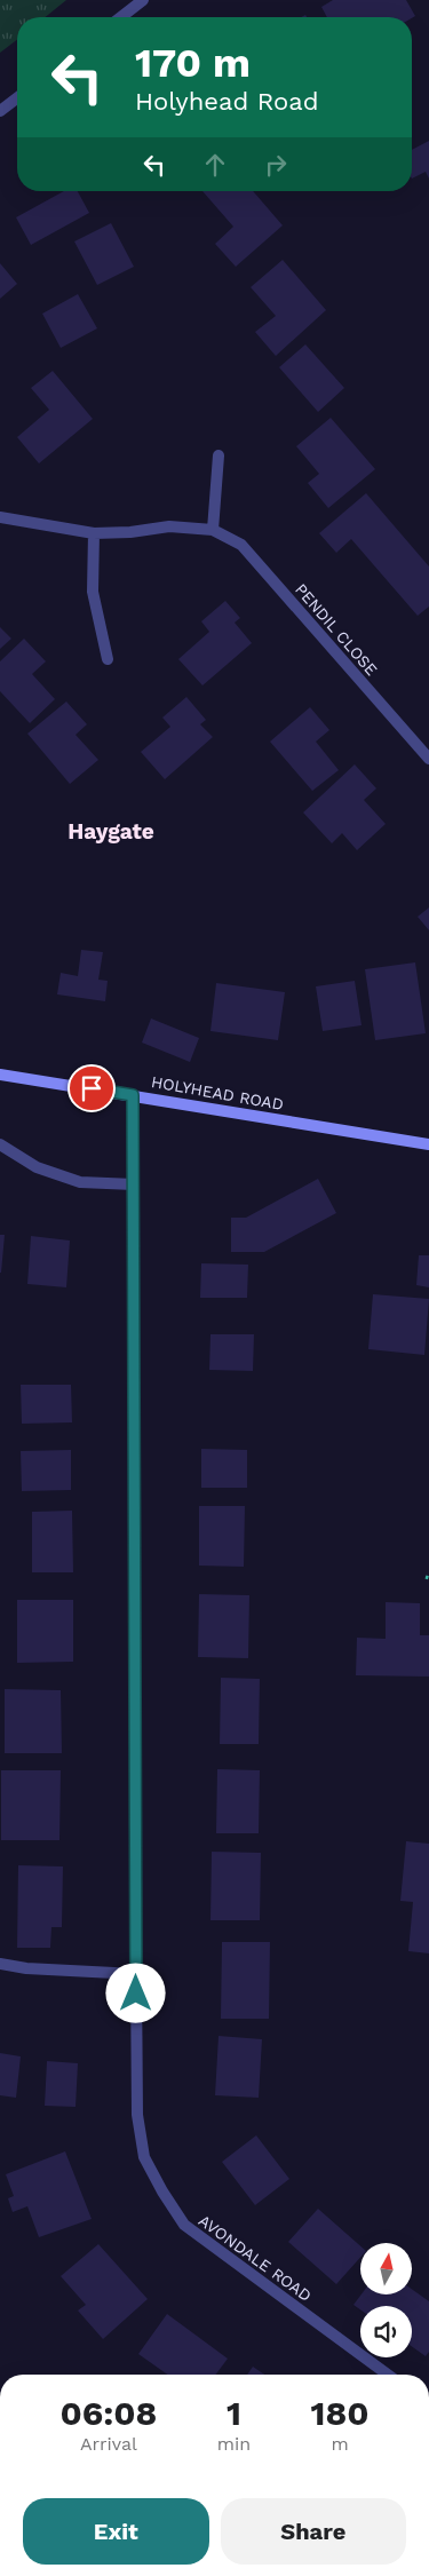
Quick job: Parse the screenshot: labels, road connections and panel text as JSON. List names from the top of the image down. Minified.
{"streets":{"main road":["HOLYHEAD ROAD"],"street":["PENDIL CLOSE","AVONDALE ROAD"]},"crossings":[["HOLYHEAD ROAD","AVONDALE ROAD"]],"districts":["Haygate"],"north":"top","page":{"turn":["170 m","Holyhead Road"],"eta":["06:08","Arrival","1","min","180","m"],"buttons":["Exit","Share"]}}
